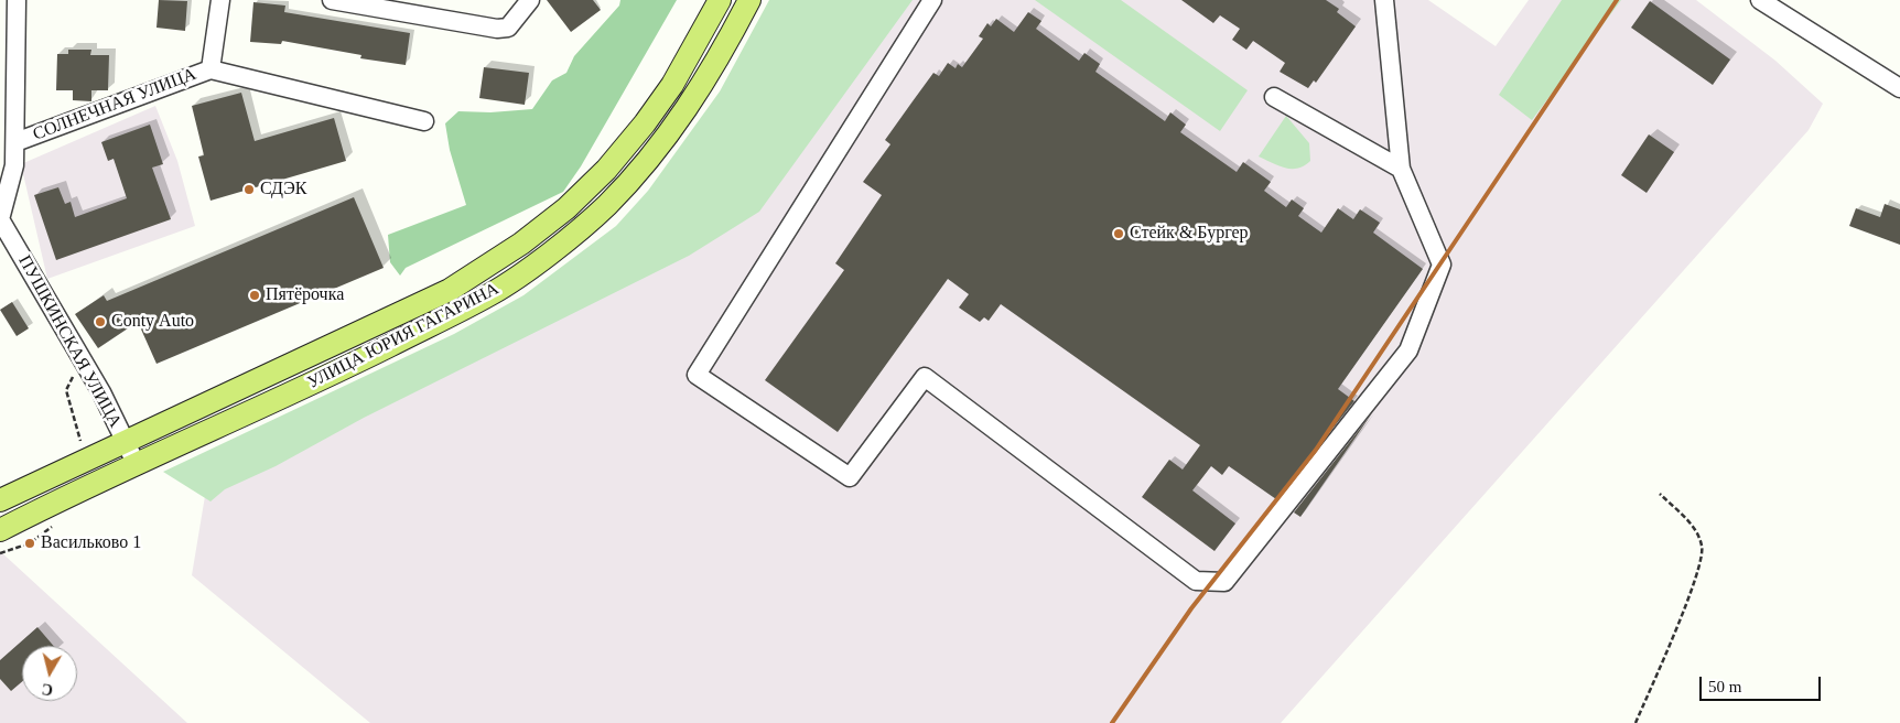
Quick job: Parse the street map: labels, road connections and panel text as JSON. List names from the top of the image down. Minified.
{"streets":{"main road":["УЛИЦА ЮРИЯ ГАГАРИНА"],"street":["СОЛНЕЧНАЯ УЛИЦА","ПУШКИНСКАЯ УЛИЦА"]},"crossings":[["УЛИЦА ЮРИЯ ГАГАРИНА","ПУШКИНСКАЯ УЛИЦА"]],"places":["СДЭК","Стейк & Бургер","Пятёрочка","Conty Auto","Васильково 1"],"scale_bar":"50 m","north":"bottom"}
